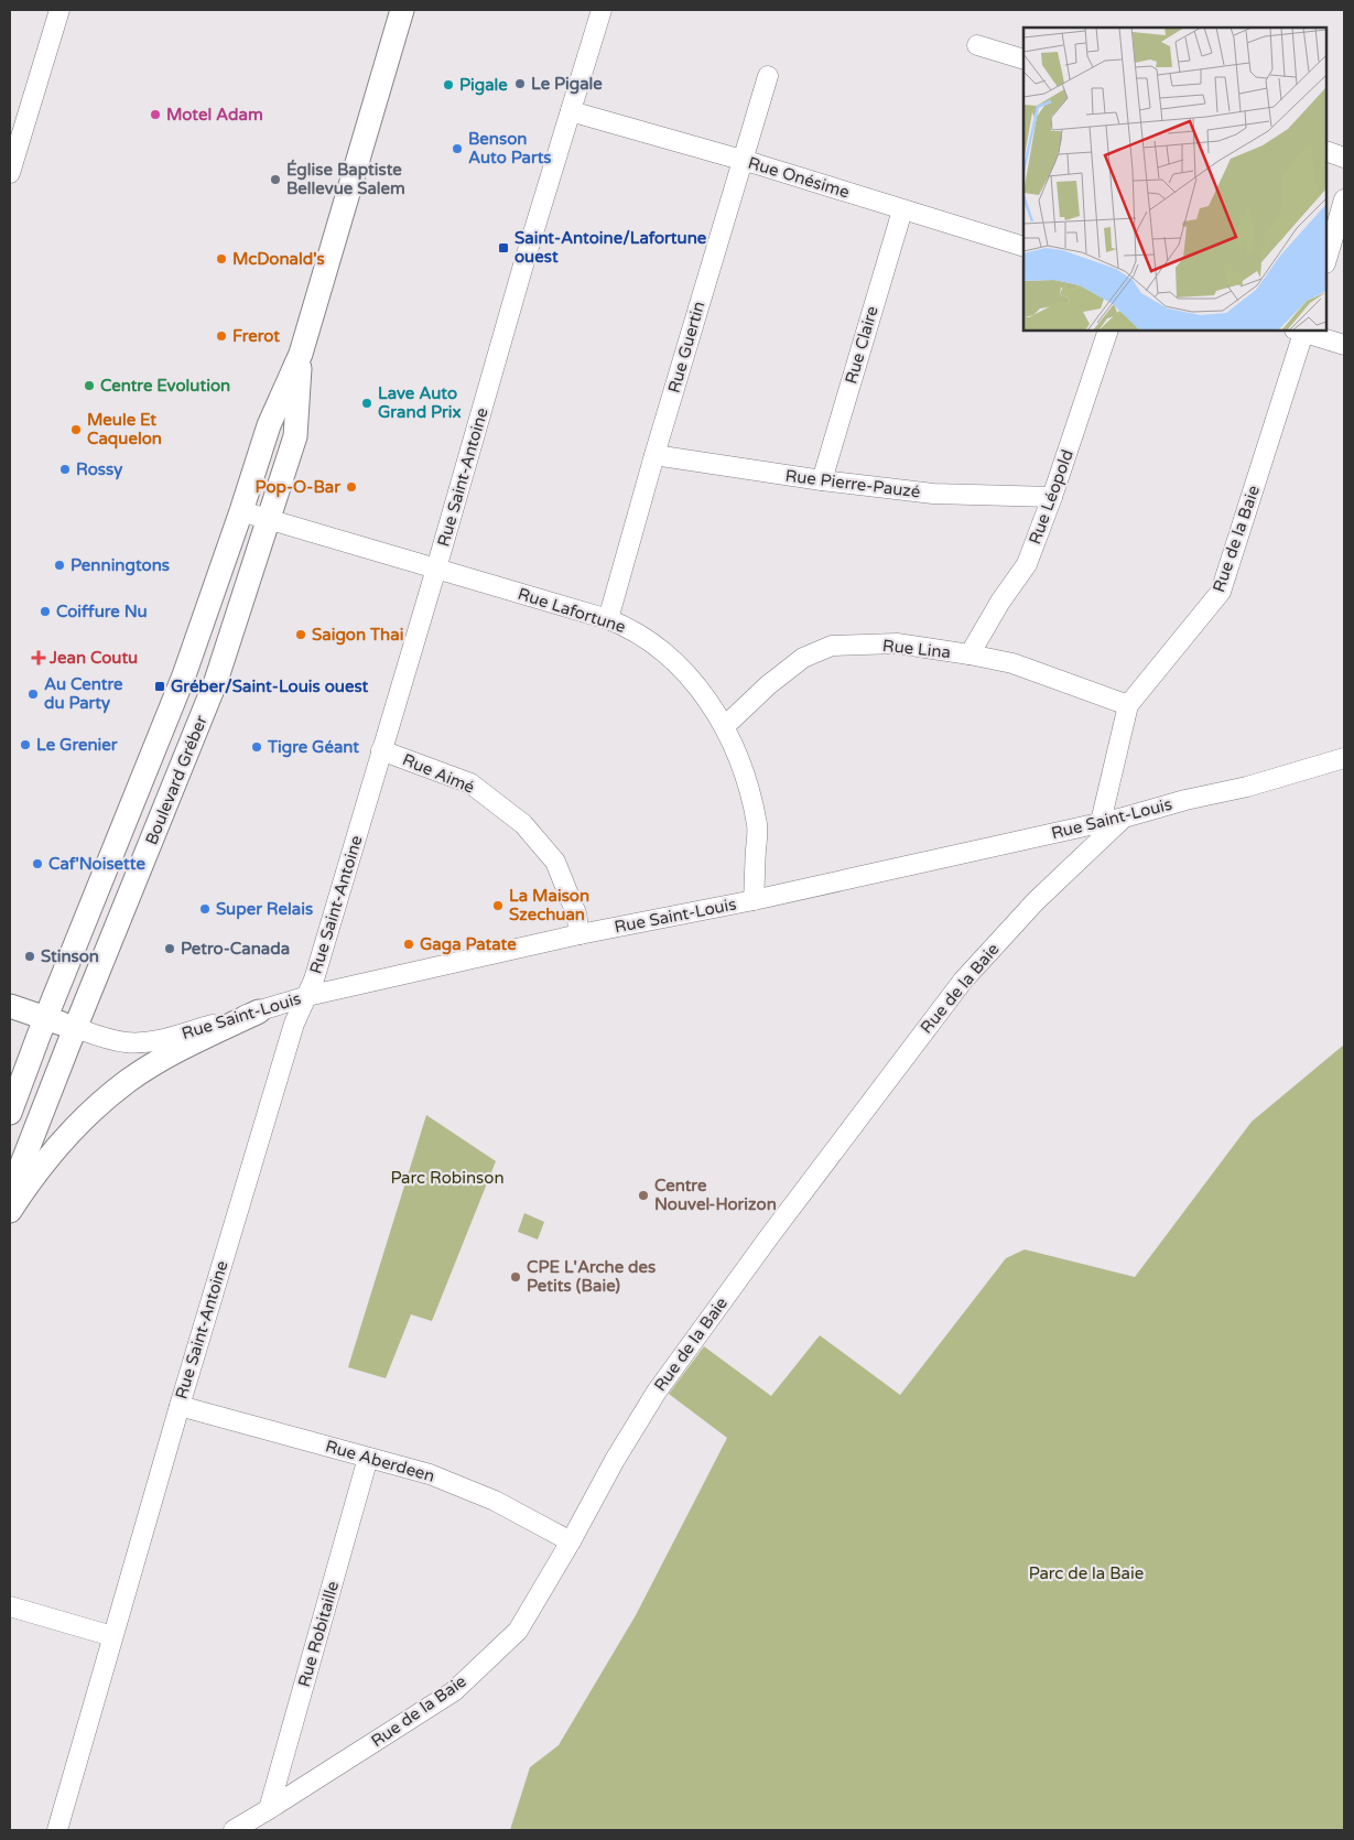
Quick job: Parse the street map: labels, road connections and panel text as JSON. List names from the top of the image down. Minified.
{"streets":{"main road":["Boulevard Gréber","Rue Saint-Louis"],"street":["Rue Onésime","Rue Claire","Rue Guertin","Rue Saint-Antoine","Rue Pierre-Pauzé","Rue Léopold","Rue de la Baie","Rue Lafortune","Rue Lina","Rue Aimé","Rue Aberdeen","Rue Robitaille"]},"crossings":[["Rue Onésime","Rue Claire"],["Rue Onésime","Rue Guertin"],["Rue Onésime","Rue Saint-Antoine"],["Rue Claire","Rue Pierre-Pauzé"],["Rue Guertin","Rue Pierre-Pauzé"],["Rue Guertin","Rue Lafortune"],["Rue Saint-Antoine","Rue Lafortune"],["Rue Saint-Antoine","Rue Aimé"],["Rue Saint-Antoine","Rue Saint-Louis"],["Rue Saint-Antoine","Rue Aberdeen"],["Rue Pierre-Pauzé","Rue Léopold"],["Rue Léopold","Rue Lina"],["Rue de la Baie","Rue Lina"],["Rue de la Baie","Rue Saint-Louis"],["Rue de la Baie","Rue Aberdeen"],["Rue de la Baie","Rue Robitaille"],["Rue Lafortune","Rue Lina"],["Rue Lafortune","Boulevard Gréber"],["Rue Lafortune","Rue Saint-Louis"],["Rue Aimé","Rue Saint-Louis"],["Boulevard Gréber","Rue Saint-Louis"],["Rue Aberdeen","Rue Robitaille"]],"parks":["Parc Robinson","Parc de la Baie"],"places":{"other":["Le Pigale","Pigale","Motel Adam","Benson Auto Parts","Église Baptiste Bellevue Salem","McDonald's","Frerot","Centre Evolution","Lave Auto Grand Prix","Meule Et Caquelon","Rossy","Pop-O-Bar","Penningtons","Coiffure Nu","Saigon Thai","Au Centre du Party","Le Grenier","Tigre Géant","Caf'Noisette","La Maison Szechuan","Super Relais","Gaga Patate","Petro-Canada","Stinson","Centre Nouvel-Horizon","CPE L'Arche des Petits (Baie)"],"transit":["Saint-Antoine/Lafortune ouest","Gréber/Saint-Louis ouest"],"health":["Jean Coutu"]}}
